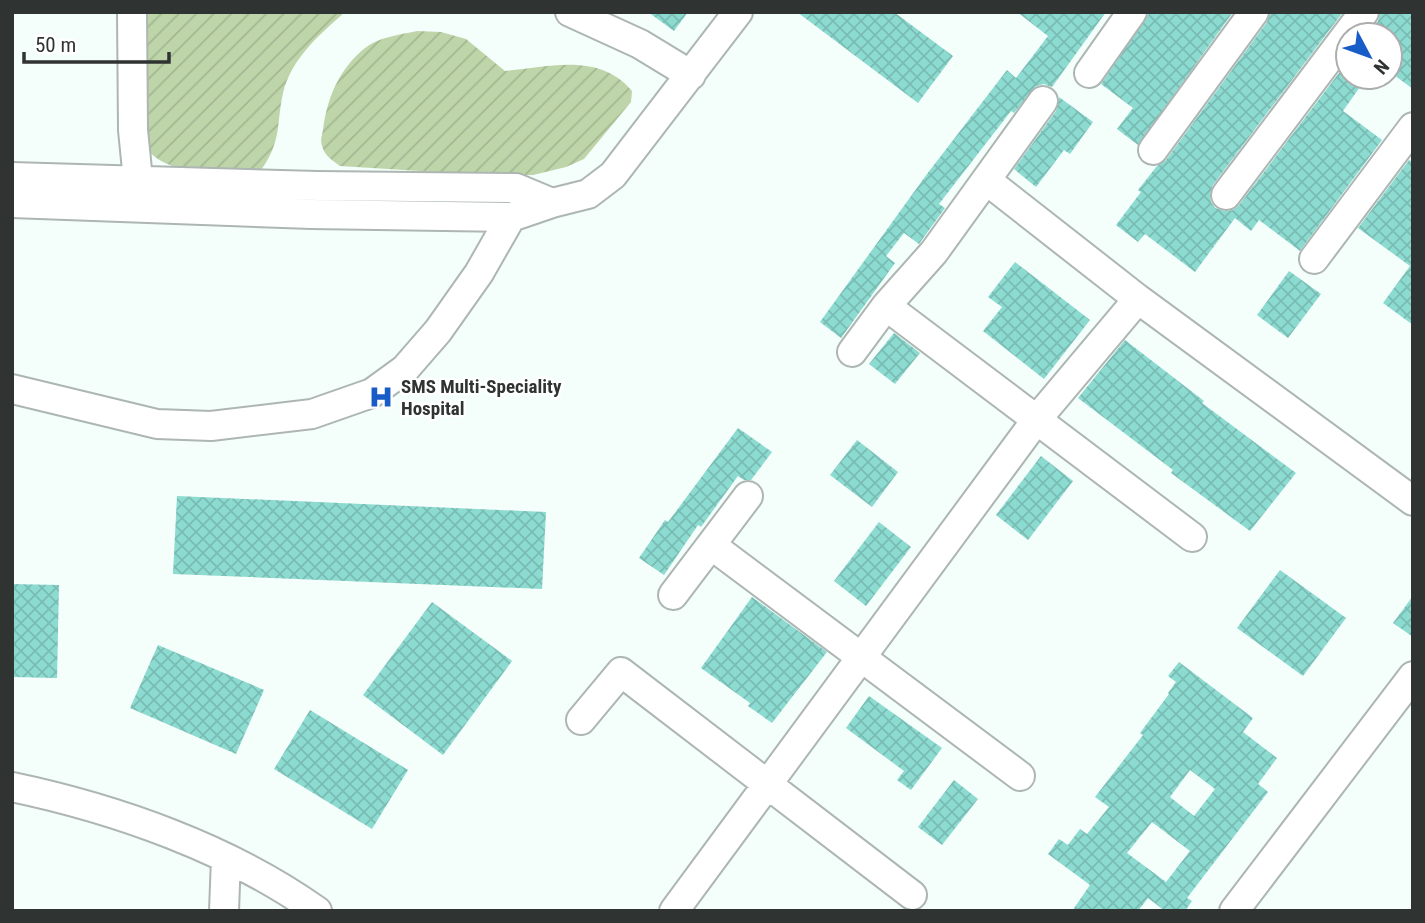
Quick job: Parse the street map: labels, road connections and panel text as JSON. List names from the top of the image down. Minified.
{"places":{"hospital":["SMS Multi-Speciality Hospital"]},"scale_bar":"50 m","north":"bottom right"}
